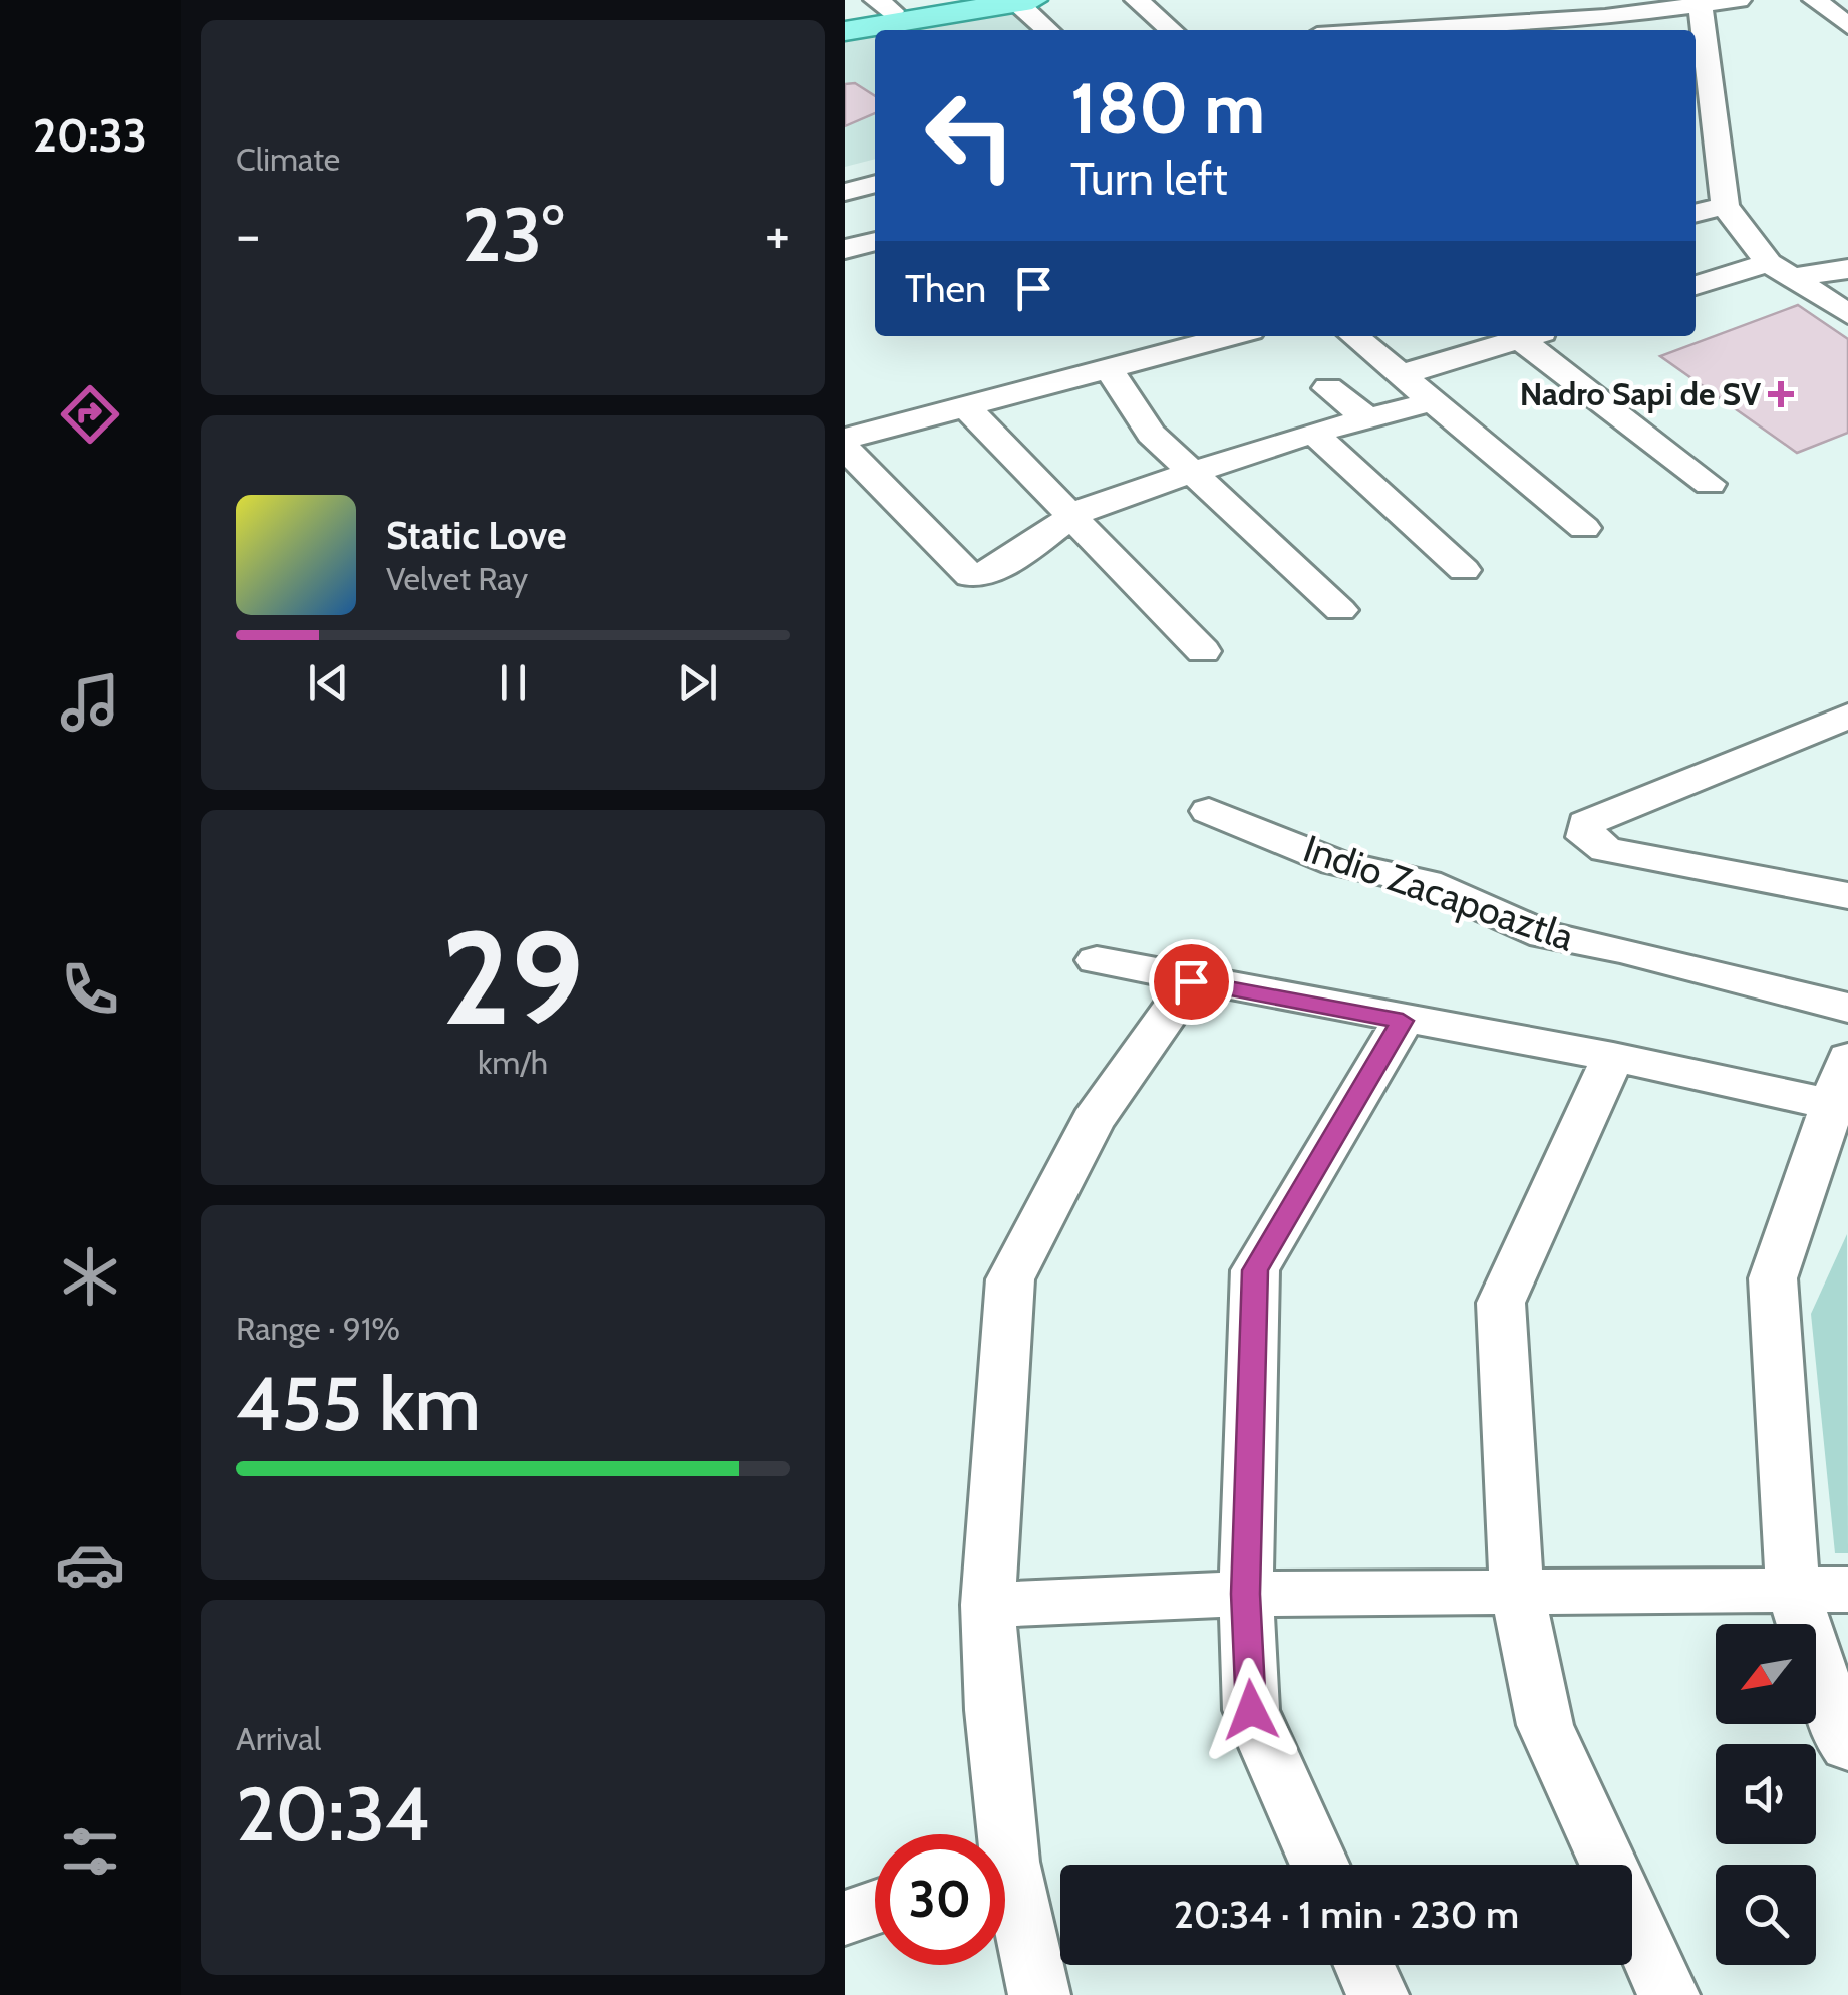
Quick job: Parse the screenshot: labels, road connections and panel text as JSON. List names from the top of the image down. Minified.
{"streets":{"street":["Indio Zacapoaztla"]},"places":{"health":["Nadro Sapi de SV"]},"north":"bottom left","page":{"tabs":"20:33","tile":["Climate",["29","km/h"],["Range · 91%","455 km"],["Arrival","20:34"]],"turn":["180 m","Turn left"],"heat":["−","23°","+"],"then":"Then","song":["Static Love","Velvet Ray"],"limit":"30","trip":"20:34 · 1 min · 230 m"}}
